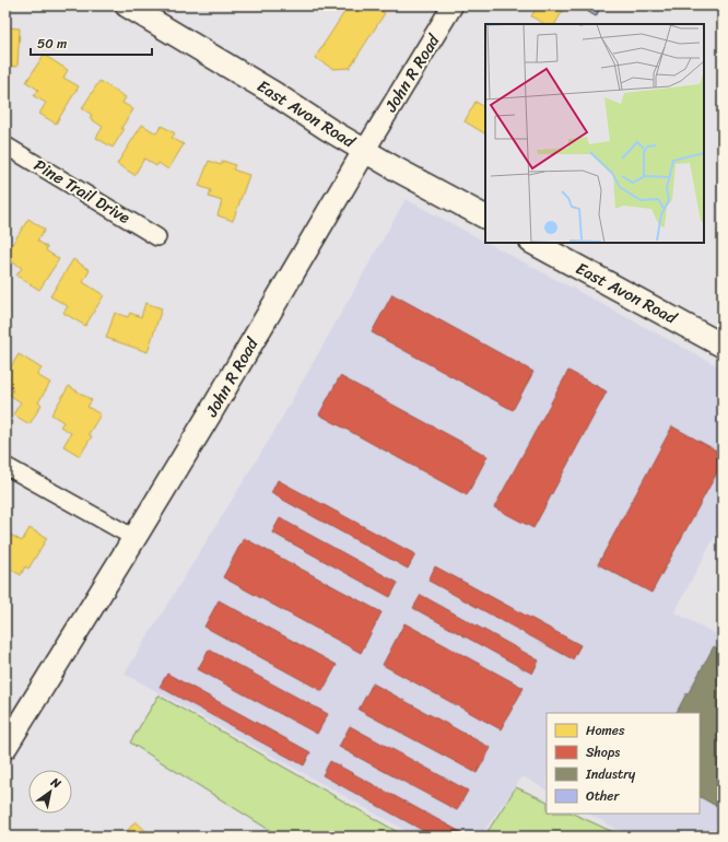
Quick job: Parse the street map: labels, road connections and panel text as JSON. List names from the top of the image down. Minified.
{"streets":{"main road":["John R Road","East Avon Road"],"street":["Pine Trail Drive"]},"crossings":[["John R Road","East Avon Road"]],"legend":["Homes","Shops","Industry","Other"],"scale_bar":"50 m","north":"top right"}
